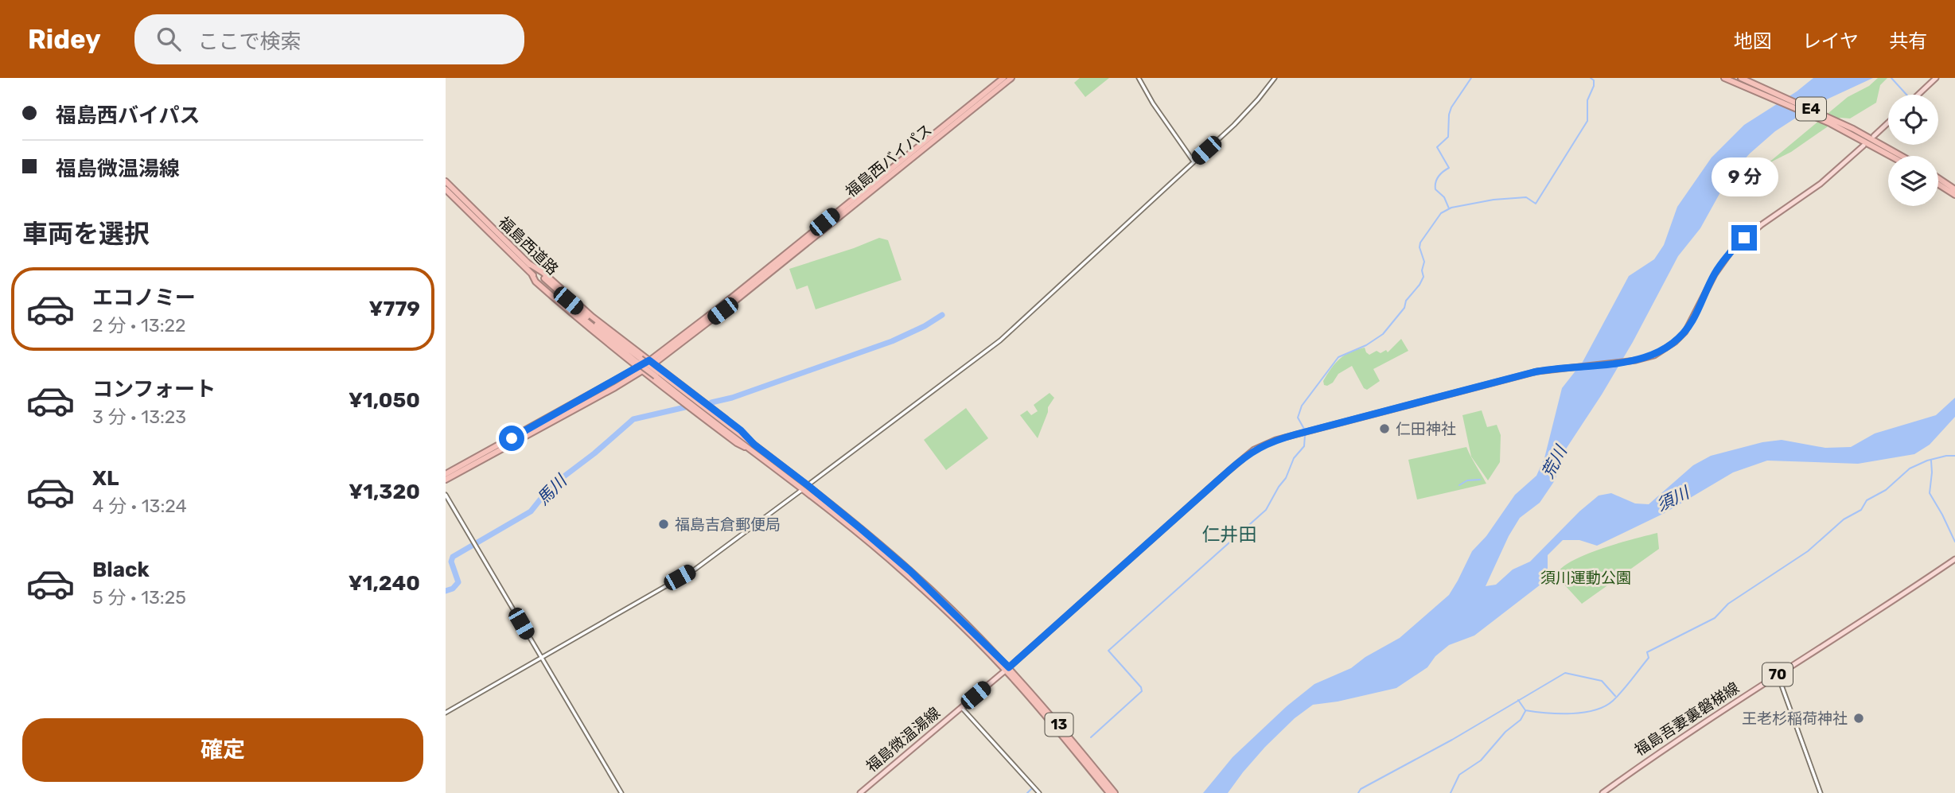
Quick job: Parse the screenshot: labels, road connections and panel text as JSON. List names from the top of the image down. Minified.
{"streets":{"highway":["E4","福島西バイパス","福島西道路","13"],"main road":["70","福島吾妻裏磐梯線","福島微温湯線"]},"crossings":[["福島西道路","福島微温湯線"]],"districts":["仁井田"],"water":["荒川","馬川","須川"],"parks":["須川運動公園"],"places":["仁田神社","福島吉倉郵便局","王老杉稲荷神社"],"page":{"header":"Ridey","search":"ここで検索","nav":["地図","レイヤ","共有"],"banner":["福島西バイパス","福島微温湯線"],"bubble":"9 分","heading":"車両を選択","list":[{"name":"エコノミー","note":"2 分 · 13:22","value":"¥779"},{"name":"コンフォート","note":"3 分 · 13:23","value":"¥1,050"},{"name":"XL","note":"4 分 · 13:24","value":"¥1,320"},{"name":"Black","note":"5 分 · 13:25","value":"¥1,240"}],"buttons":"確定"}}
